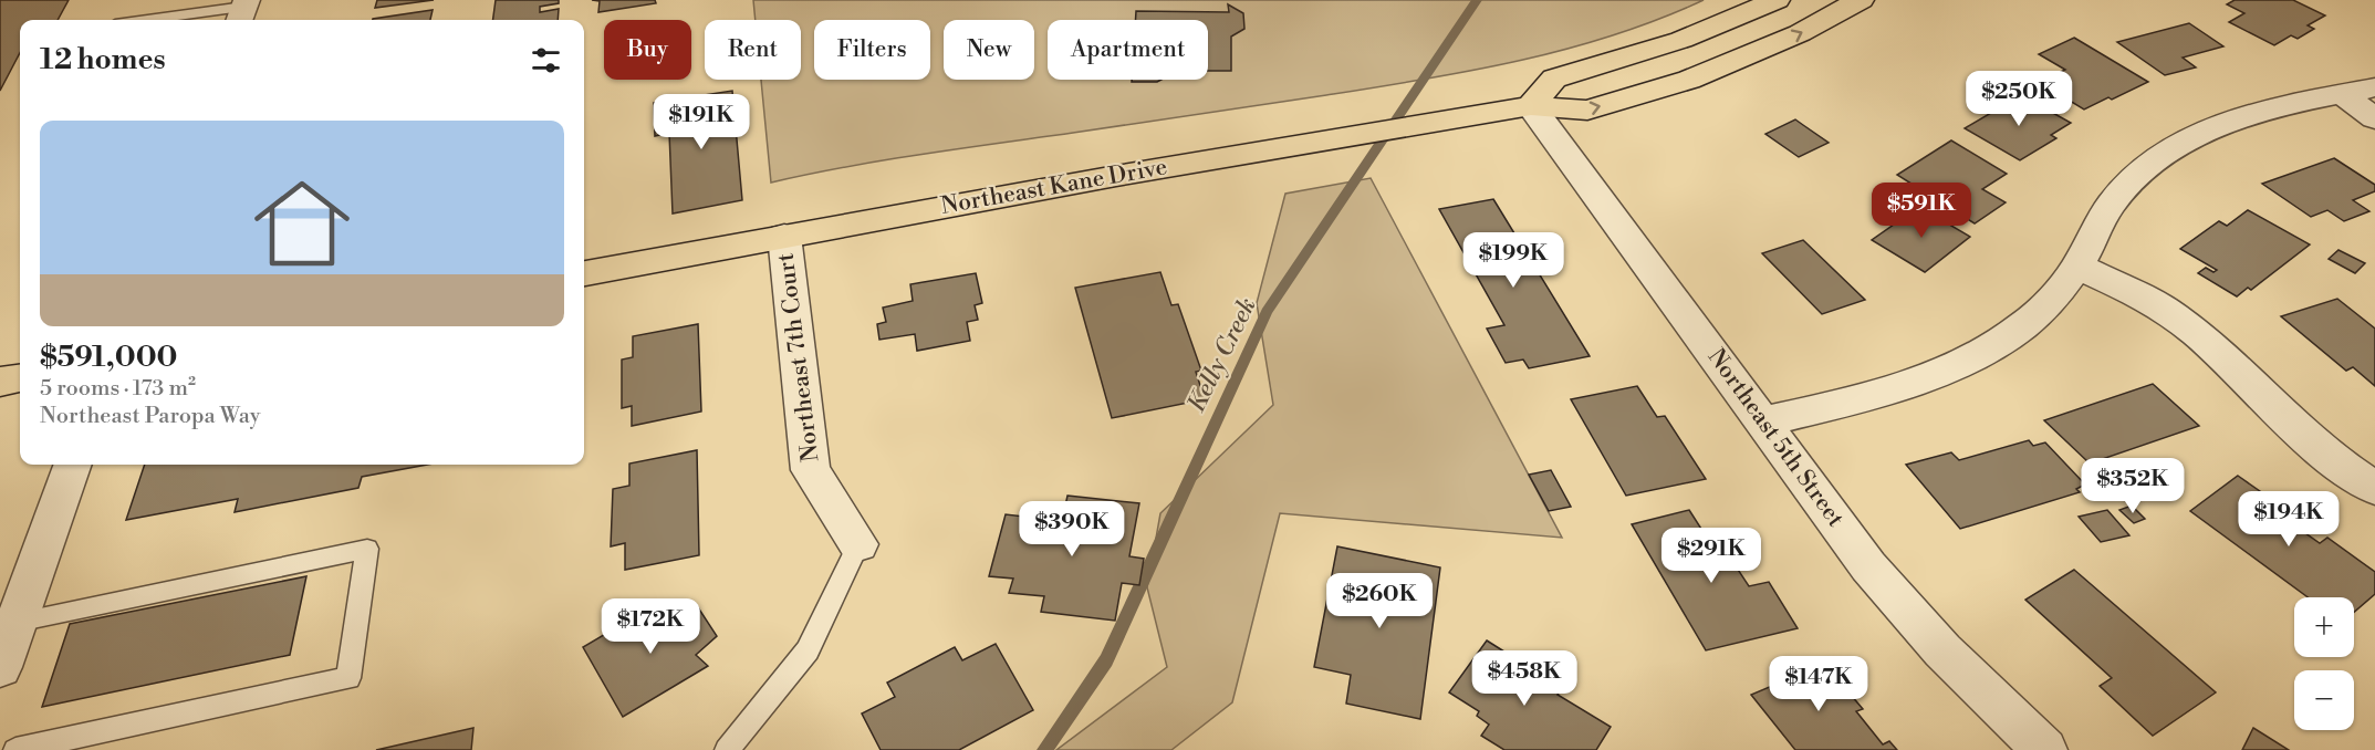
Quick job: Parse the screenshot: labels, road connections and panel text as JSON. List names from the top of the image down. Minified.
{"streets":{"main road":["Northeast Kane Drive"],"street":["Northeast 7th Court","Northeast 5th Street"]},"crossings":[["Northeast Kane Drive","Northeast 7th Court"],["Northeast Kane Drive","Northeast 5th Street"]],"water":["Kelly Creek"],"page":{"chip":["Buy","Rent","Filters","New","Apartment"],"heading":"12 homes","price":["$250K","$191K","$591K","$199K","$352K","$194K","$390K","$291K","$260K","$172K","$458K","$147K"],"list":[{"name":"$591,000","note":"5 rooms · 173 m² · Northeast Paropa Way"}],"map_buttons":["+","−"]}}
